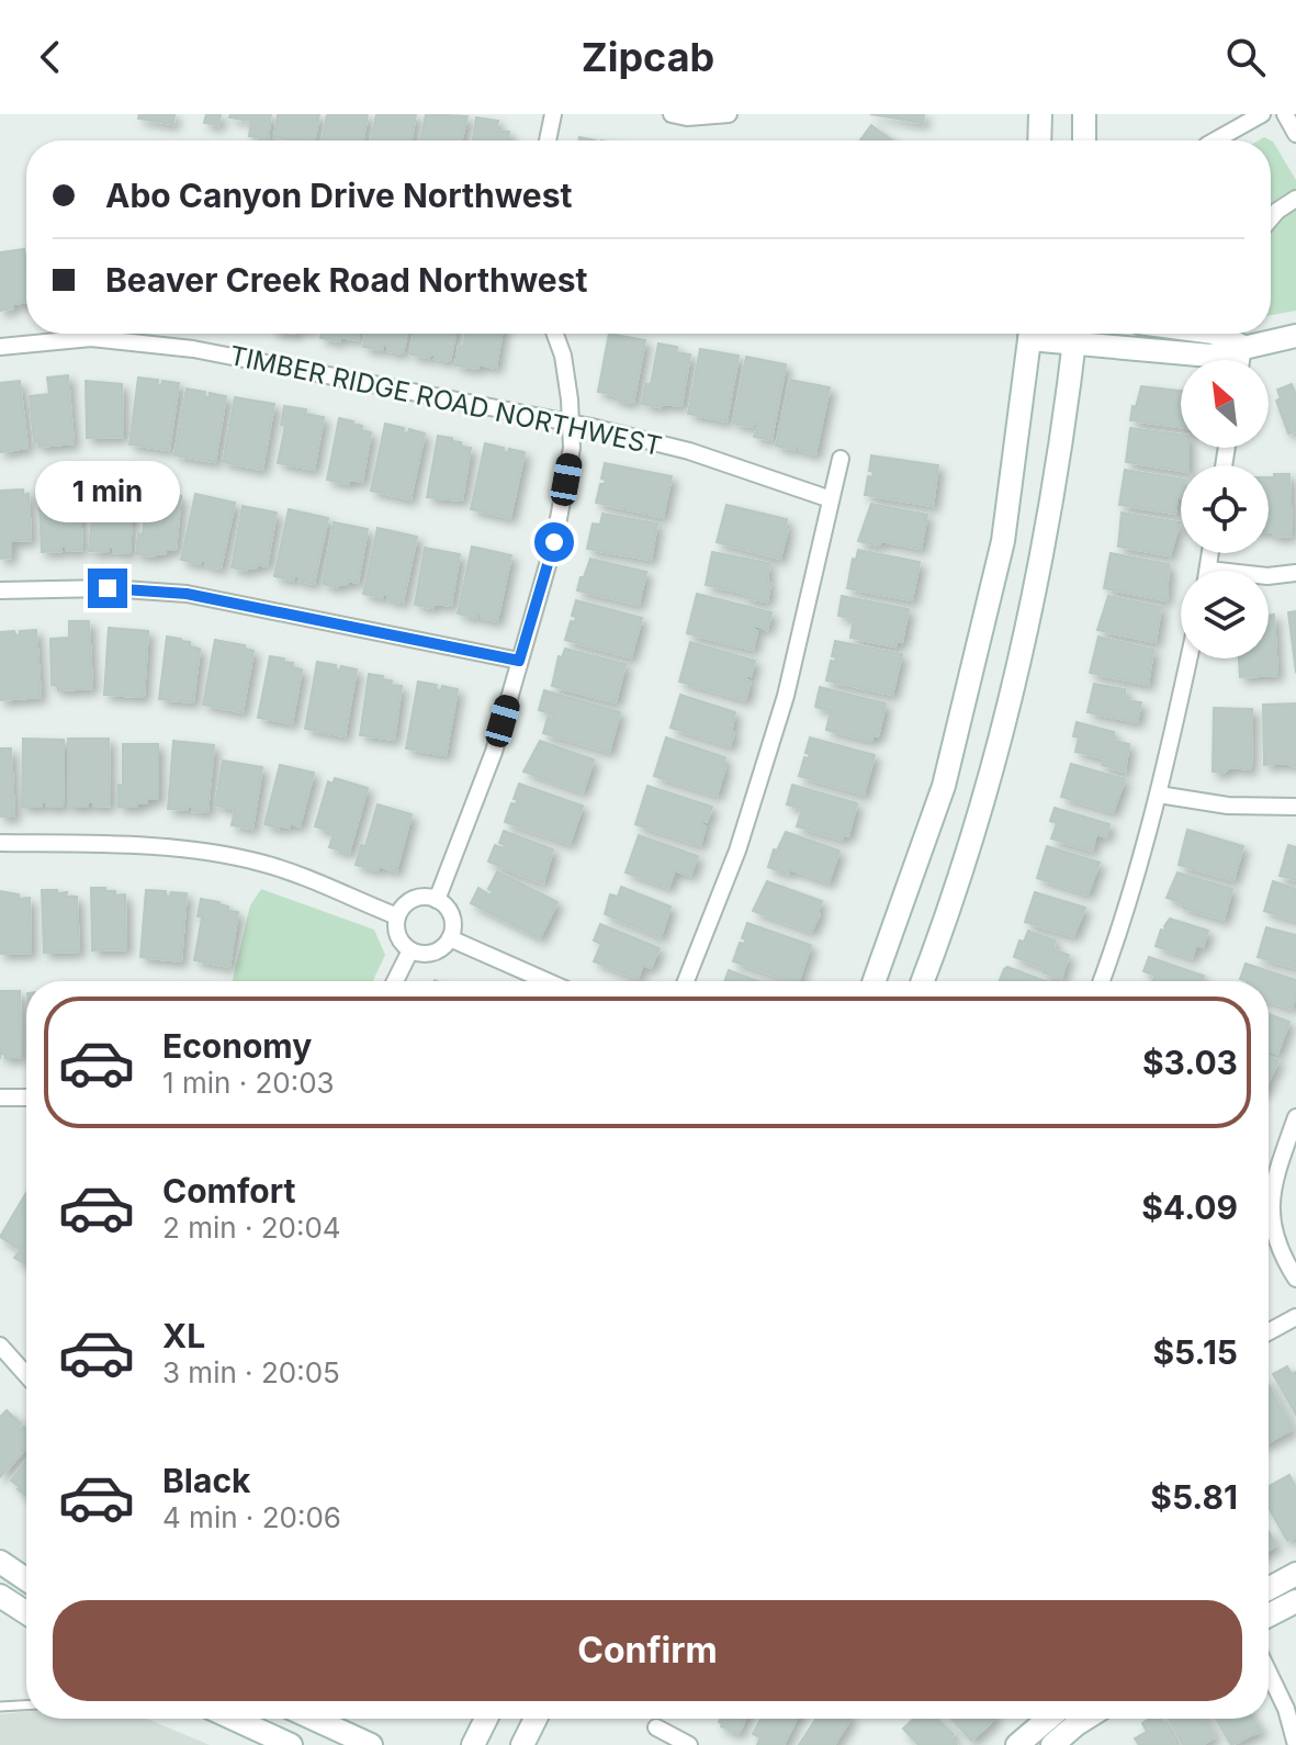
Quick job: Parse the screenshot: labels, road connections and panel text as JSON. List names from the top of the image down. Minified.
{"streets":{"street":["TIMBER RIDGE ROAD NORTHWEST"]},"north":"top left","page":{"header":"Zipcab","banner":["Abo Canyon Drive Northwest","Beaver Creek Road Northwest"],"bubble":"1 min","list":[{"name":"Economy","note":"1 min · 20:03","value":"$3.03"},{"name":"Comfort","note":"2 min · 20:04","value":"$4.09"},{"name":"XL","note":"3 min · 20:05","value":"$5.15"},{"name":"Black","note":"4 min · 20:06","value":"$5.81"}],"buttons":"Confirm"}}
